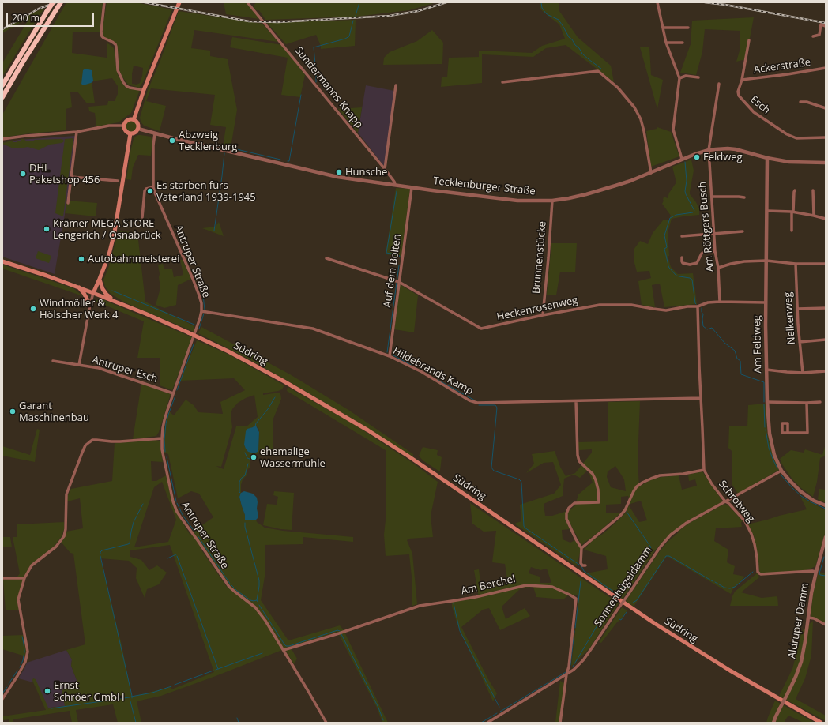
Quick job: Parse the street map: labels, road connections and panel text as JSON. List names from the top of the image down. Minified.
{"streets":{"main road":["Südring"],"street":["Ackerstraße","Sundermanns Knapp","Esch","Tecklenburger Straße","Am Röttgers Busch","Brunnenstücke","Antruper Straße","Auf dem Bolten","Heckenrosenweg","Nelkenweg","Am Feldweg","Antruper Esch","Hildebrands Kamp","Schrotweg","Am Borchel","Sonnenhügeldamm","Aldruper Damm"]},"crossings":[["Ackerstraße","Esch"],["Sundermanns Knapp","Tecklenburger Straße"],["Tecklenburger Straße","Am Röttgers Busch"],["Tecklenburger Straße","Brunnenstücke"],["Tecklenburger Straße","Antruper Straße"],["Tecklenburger Straße","Auf dem Bolten"],["Tecklenburger Straße","Am Feldweg"],["Am Röttgers Busch","Heckenrosenweg"],["Brunnenstücke","Heckenrosenweg"],["Antruper Straße","Antruper Esch"],["Antruper Straße","Hildebrands Kamp"],["Antruper Straße","Am Borchel"],["Auf dem Bolten","Heckenrosenweg"],["Auf dem Bolten","Hildebrands Kamp"],["Heckenrosenweg","Am Feldweg"],["Heckenrosenweg","Schrotweg"],["Am Feldweg","Sonnenhügeldamm"],["Hildebrands Kamp","Schrotweg"],["Schrotweg","Sonnenhügeldamm"],["Schrotweg","Aldruper Damm"],["Am Borchel","Sonnenhügeldamm"]],"places":["Abzweig Tecklenburg","Feldweg","Hunsche","DHL Paketshop 456","Es starben fürs Vaterland 1939-1945","Krämer MEGA STORE Lengerich / Osnabrück","Autobahnmeisterei","Windmöller & Hölscher Werk 4","Garant Maschinenbau","ehemalige Wassermühle","Ernst Schröer GmbH"],"scale_bar":"200 m"}
